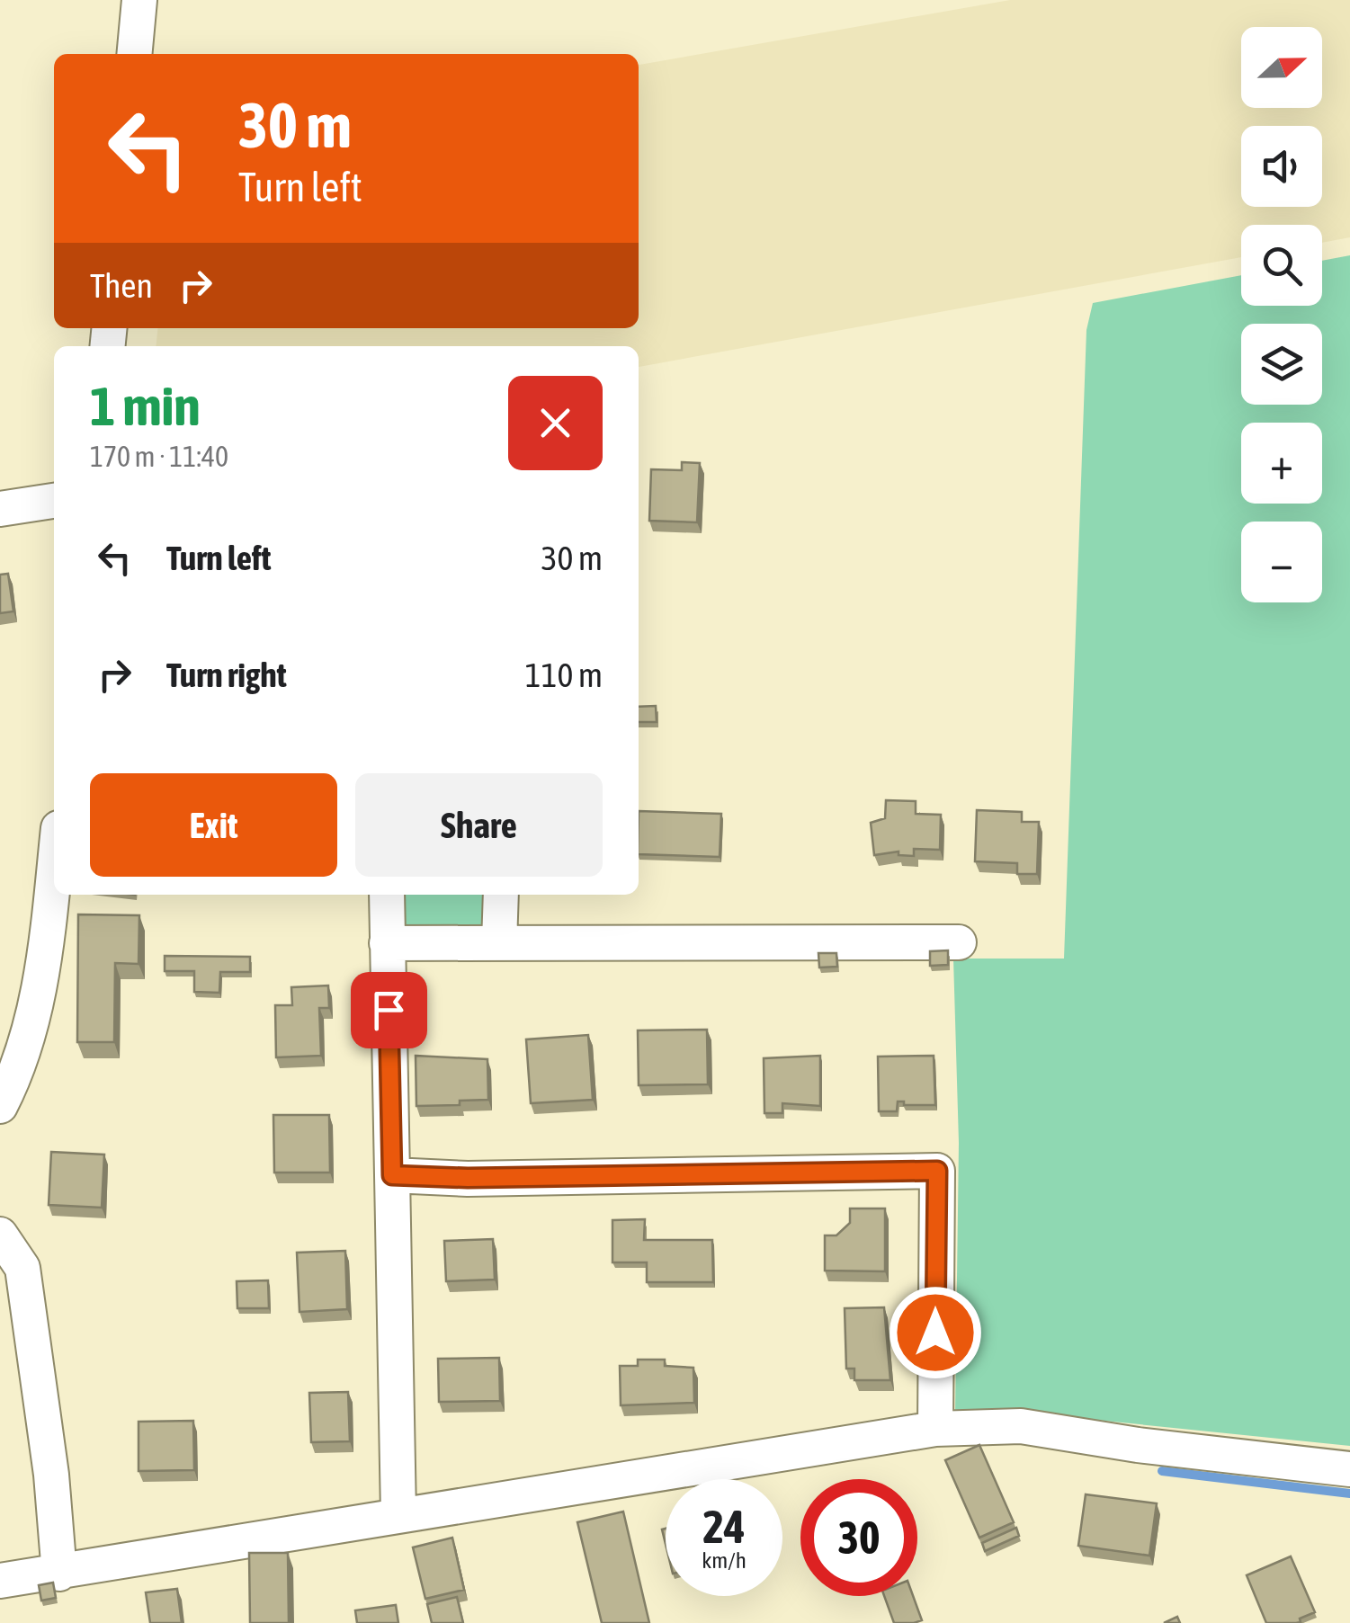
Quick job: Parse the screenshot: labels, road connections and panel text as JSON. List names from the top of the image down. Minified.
{"north":"right","page":{"map_buttons":["+","−"],"turn":["30 m","Turn left"],"then":"Then","heading":["1 min","170 m · 11:40"],"list":[{"name":"Turn left","value":"30 m"},{"name":"Turn right","value":"110 m"}],"buttons":["Exit","Share"],"speed":"24 km/h","limit":"30"}}
